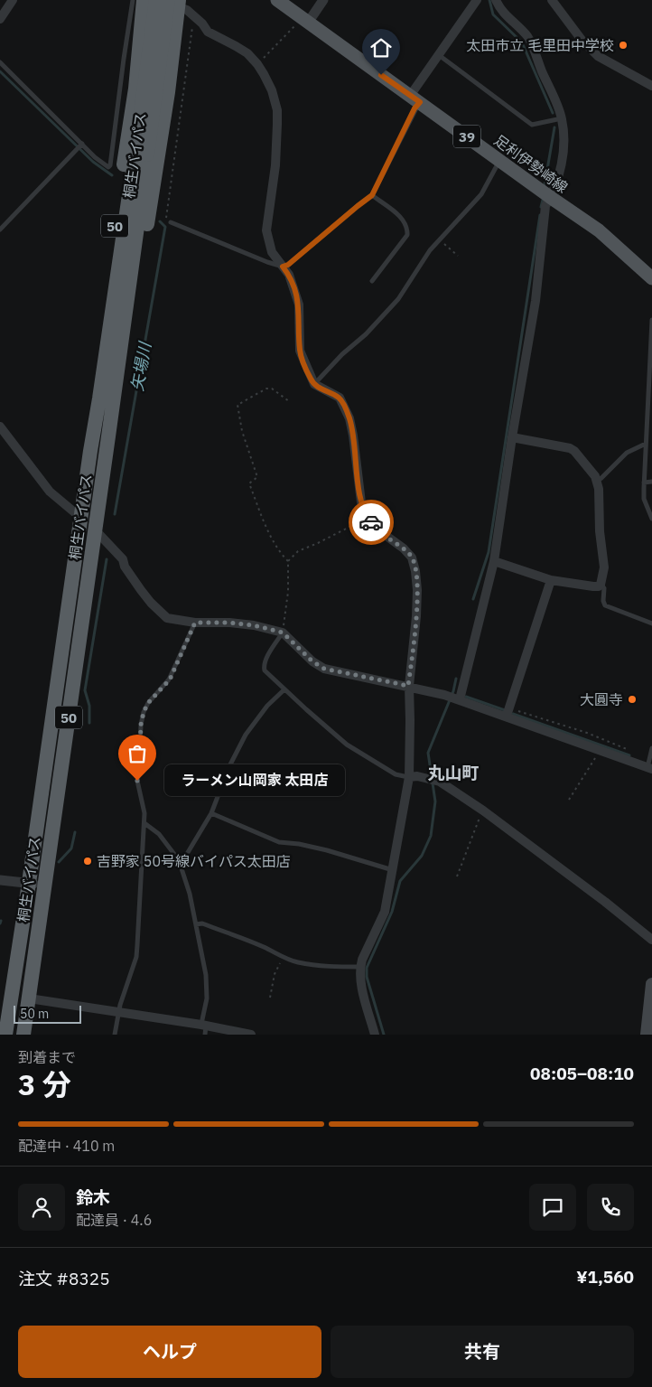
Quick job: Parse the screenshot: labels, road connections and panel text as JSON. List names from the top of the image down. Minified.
{"streets":{"highway":["桐生バイパス","50"],"main road":["39","足利伊勢崎線"]},"crossings":[["桐生バイパス","50"]],"districts":["丸山町"],"water":["矢場川"],"places":["太田市立 毛里田中学校","大圓寺","ラーメン山岡家 太田店","吉野家 50号線バイパス太田店"],"scale_bar":"50 m","page":{"bubble":"ラーメン山岡家 太田店","scale":"50 m","heading":["3 分","到着まで","08:05–08:10"],"panel":["鈴木","配達員 · 4.6","注文 #8325","¥1,560"],"bar":"配達中 · 410 m","buttons":["ヘルプ","共有"]}}
